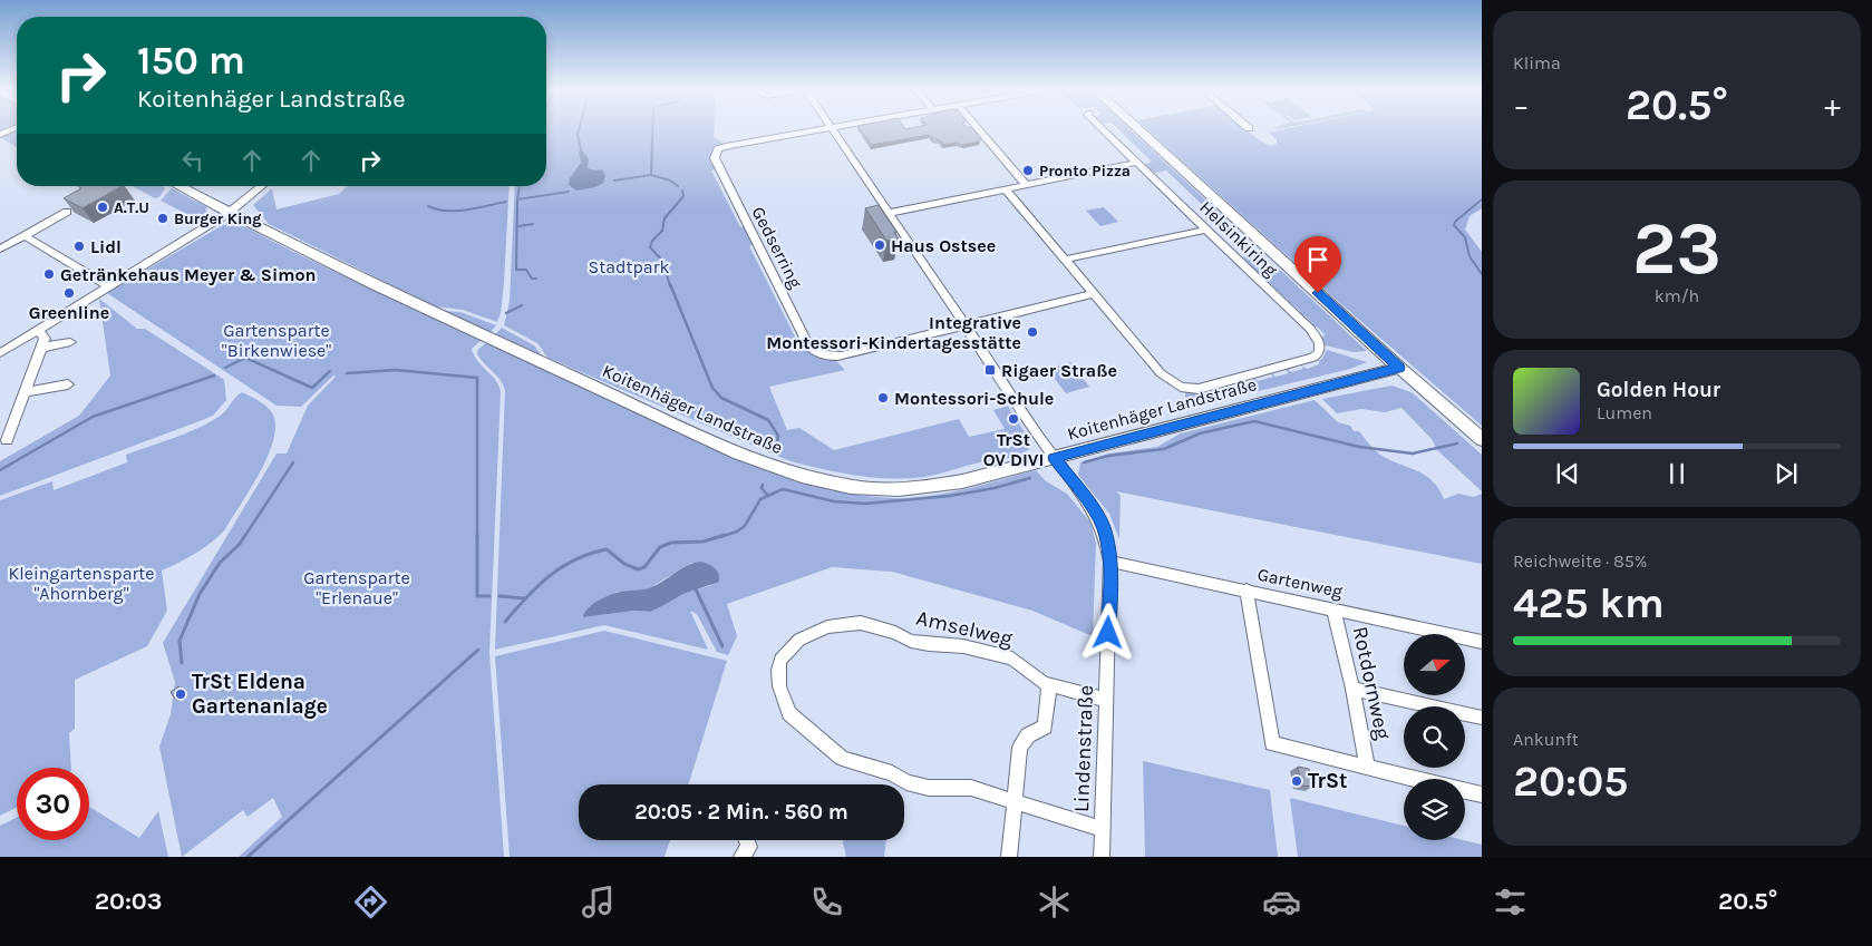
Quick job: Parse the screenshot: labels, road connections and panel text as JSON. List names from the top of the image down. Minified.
{"streets":{"main road":["Koitenhäger Landstraße"],"street":["Helsinkiring","Gedserring","Gartenweg","Amselweg","Rotdornweg","Lindenstraße"]},"crossings":[["Koitenhäger Landstraße","Lindenstraße"],["Gartenweg","Rotdornweg"],["Gartenweg","Lindenstraße"],["Amselweg","Lindenstraße"]],"parks":["Stadtpark","Gartensparte \"Birkenwiese\"","Kleingartensparte \"Ahornberg\"","Gartensparte \"Erlenaue\""],"places":{"other":["Pronto Pizza","A.T.U","Burger King","Haus Ostsee","Lidl","Getränkehaus Meyer & Simon","Greenline","Integrative Montessori-Kindertagesstätte","Montessori-Schule","TrSt OV DIVI","TrSt Eldena Gartenanlage","TrSt"],"transit":["Rigaer Straße"]},"north":"right","page":{"tile":["Klima",["23","km/h"],["Reichweite · 85%","425 km"],["Ankunft","20:05"]],"turn":["150 m","Koitenhäger Landstraße"],"heat":["−","20.5°","+"],"song":["Golden Hour","Lumen"],"limit":"30","trip":"20:05 · 2 Min. · 560 m","tabs":["20:03","20.5°"]}}
